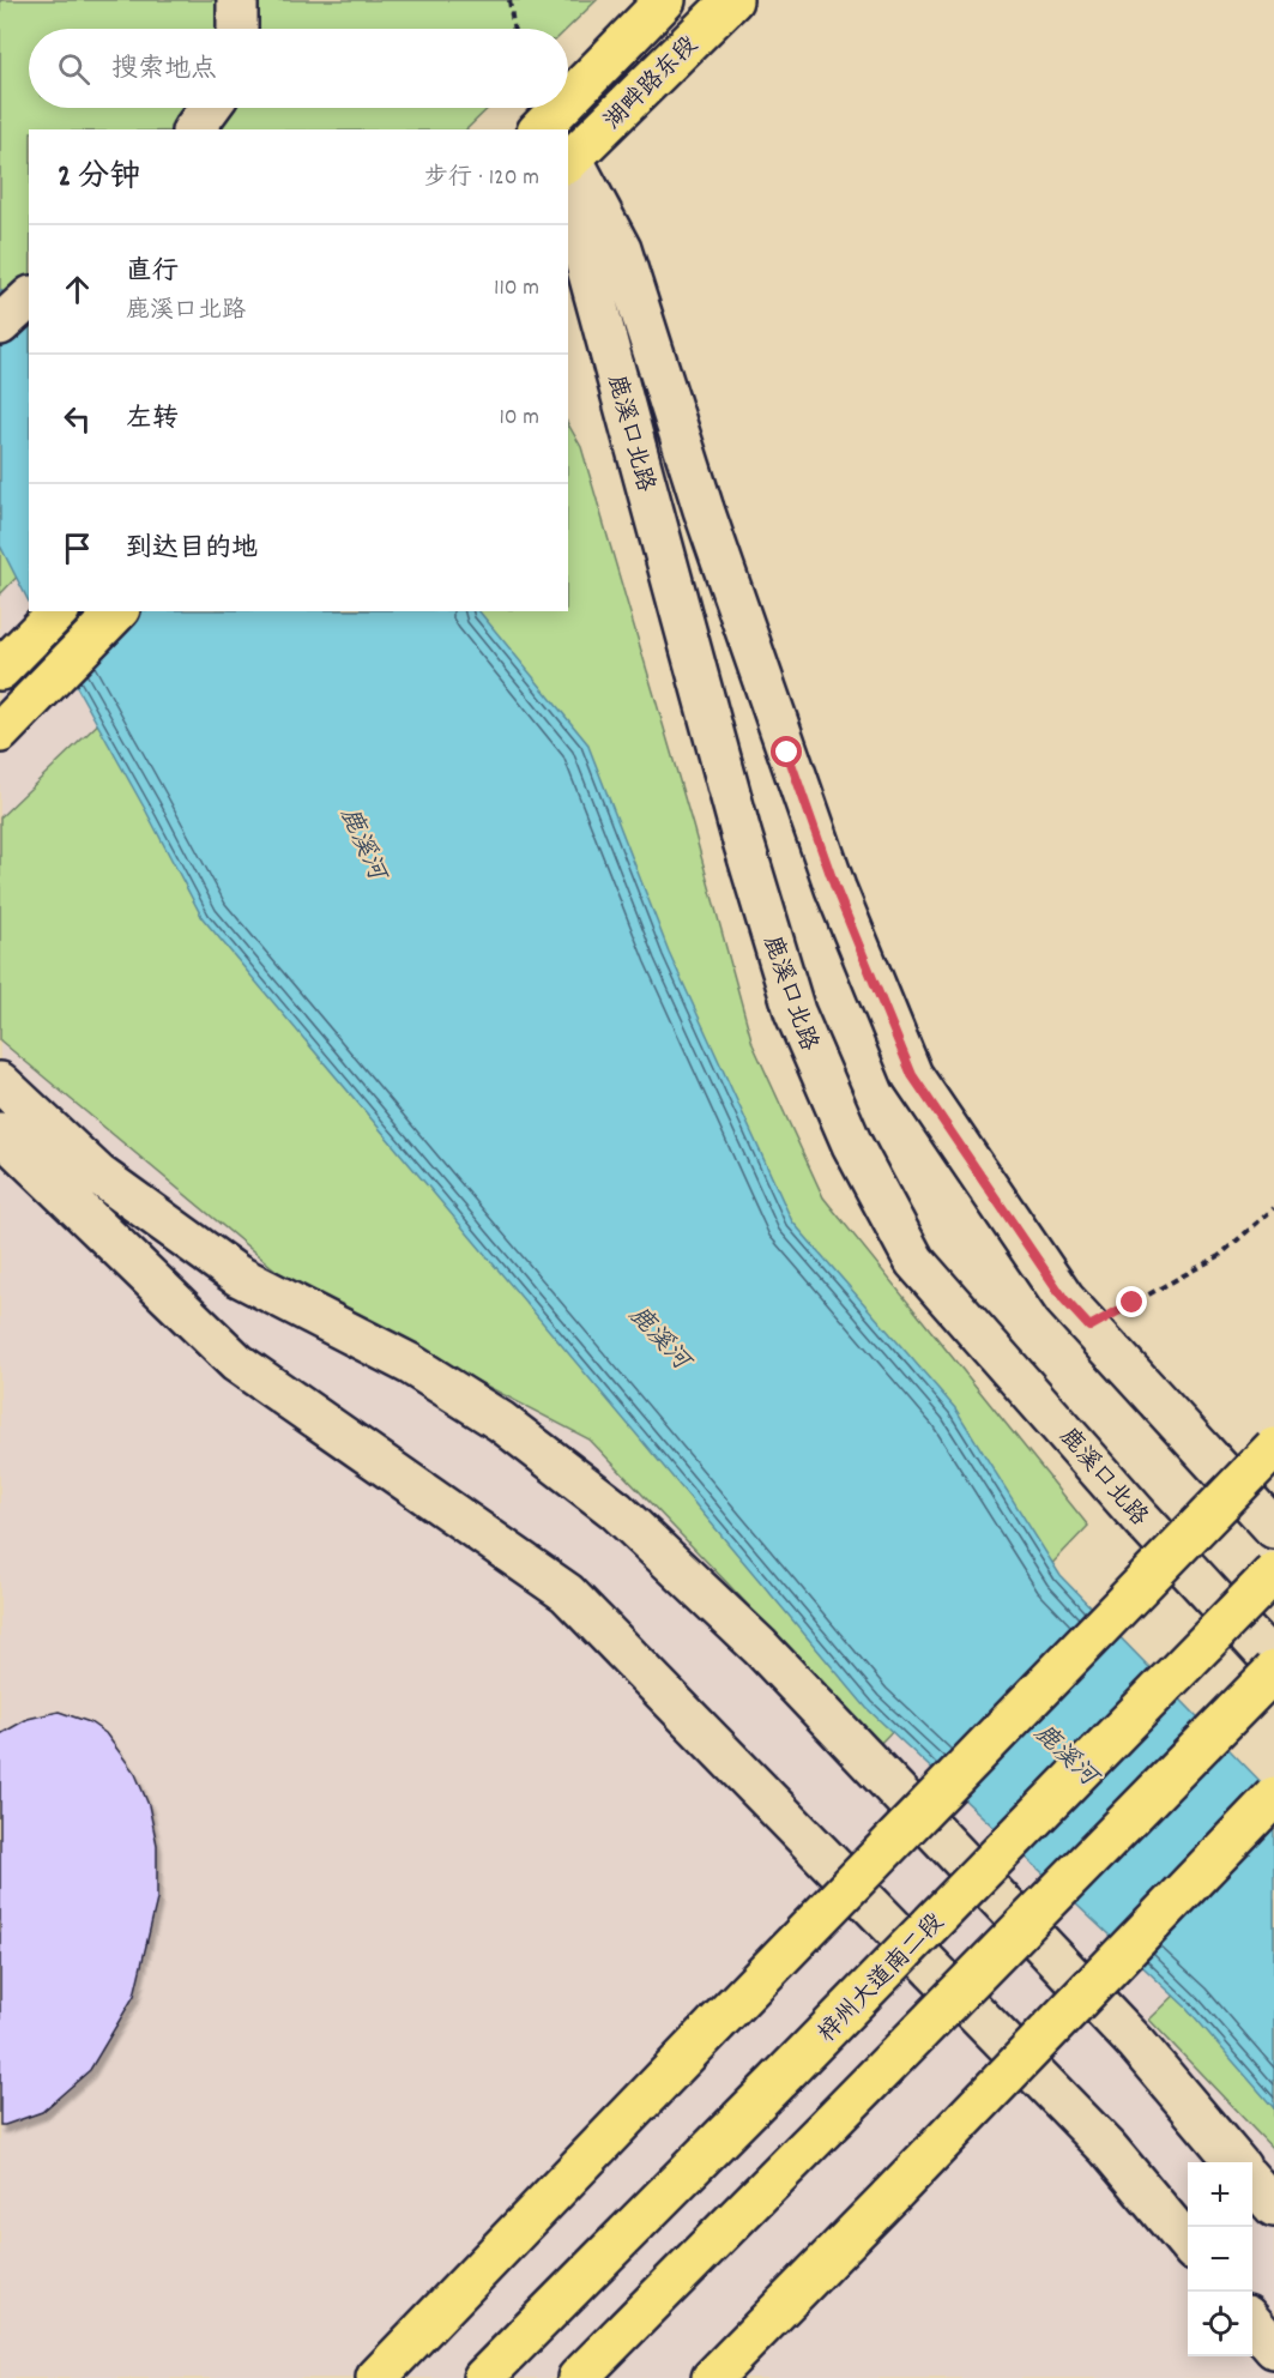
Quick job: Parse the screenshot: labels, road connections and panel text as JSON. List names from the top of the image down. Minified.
{"streets":{"main road":["湖畔路东段","梓州大道南二段"],"street":["鹿溪口北路"]},"water":["鹿溪河"],"page":{"search":"搜索地点","heading":["2 分钟","步行 · 120 m"],"list":[["直行","鹿溪口北路","110 m"],["左转","10 m"],"到达目的地"],"map_buttons":["+","−"]}}
